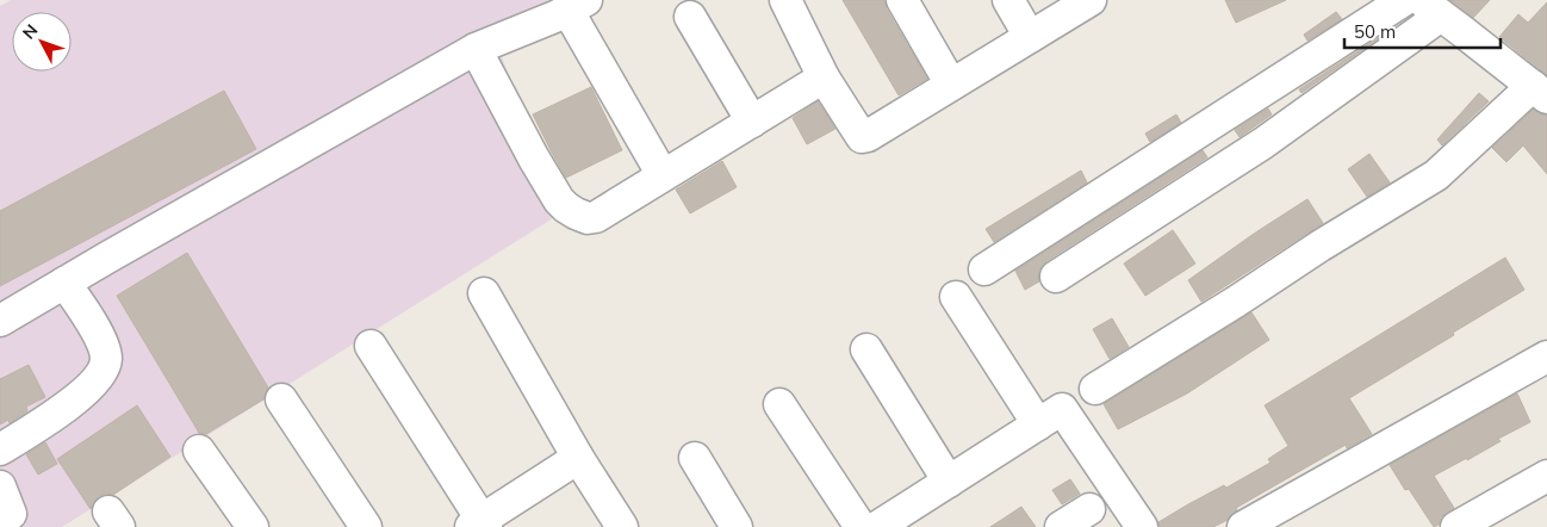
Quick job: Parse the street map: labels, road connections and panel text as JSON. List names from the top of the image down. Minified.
{"scale_bar":"50 m","north":"top left"}
